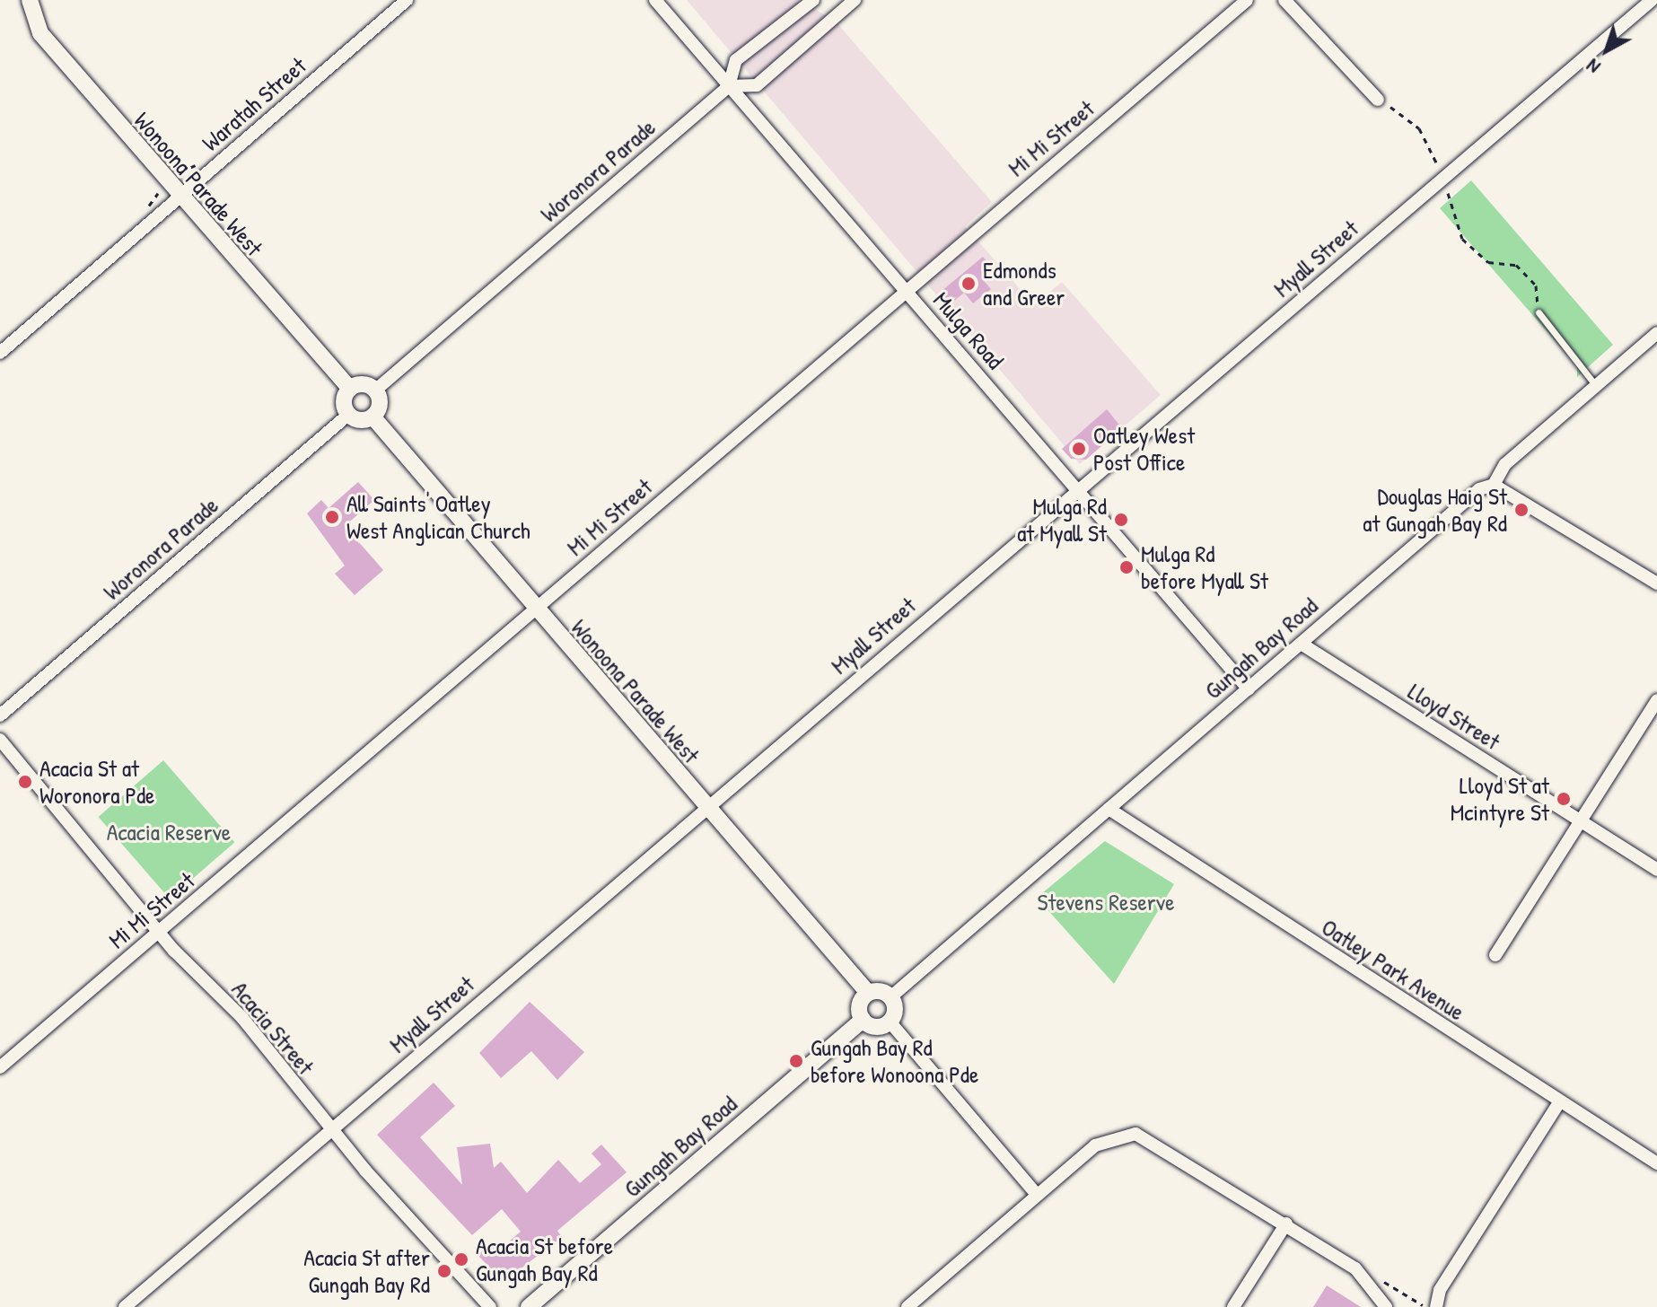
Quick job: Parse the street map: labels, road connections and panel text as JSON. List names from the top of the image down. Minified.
{"streets":{"street":["Waratah Street","Mi Mi Street","Woronora Parade","Wonoona Parade West","Myall Street","Mulga Road","Gungah Bay Road","Lloyd Street","Oatley Park Avenue","Acacia Street"]},"crossings":[["Waratah Street","Wonoona Parade West"],["Mi Mi Street","Wonoona Parade West"],["Mi Mi Street","Mulga Road"],["Mi Mi Street","Acacia Street"],["Woronora Parade","Wonoona Parade West"],["Woronora Parade","Mulga Road"],["Wonoona Parade West","Myall Street"],["Wonoona Parade West","Gungah Bay Road"],["Myall Street","Mulga Road"],["Myall Street","Acacia Street"],["Mulga Road","Gungah Bay Road"],["Gungah Bay Road","Lloyd Street"],["Gungah Bay Road","Oatley Park Avenue"]],"parks":["Acacia Reserve","Stevens Reserve"],"places":["Edmonds and Greer","Oatley West Post Office","Douglas Haig St at Gungah Bay Rd","All Saints' Oatley West Anglican Church","Mulga Rd at Myall St","Mulga Rd before Myall St","Acacia St at Woronora Pde","Lloyd St at Mcintyre St","Gungah Bay Rd before Wonoona Pde","Acacia St before Gungah Bay Rd","Acacia St after Gungah Bay Rd"],"north":"bottom left"}
